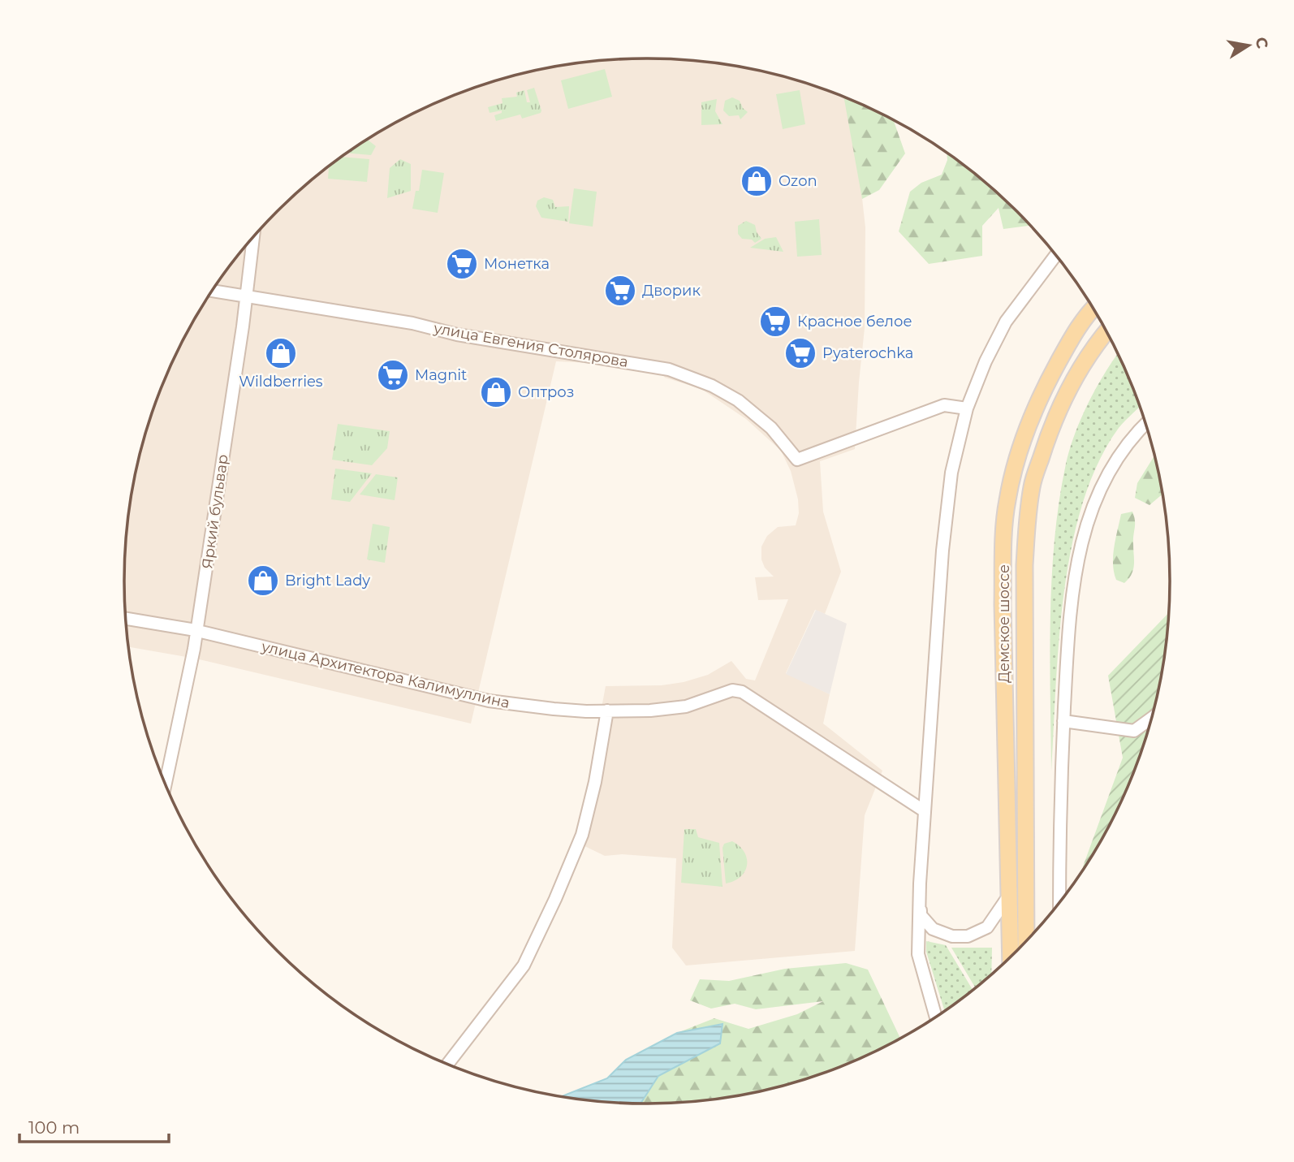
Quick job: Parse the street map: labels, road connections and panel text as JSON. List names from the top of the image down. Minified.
{"streets":{"main road":["Демское шоссе"],"street":["улица Евгения Столярова","Яркий бульвар","улица Архитектора Калимуллина"]},"crossings":[["улица Евгения Столярова","Яркий бульвар"],["Яркий бульвар","улица Архитектора Калимуллина"]],"places":{"shop":["Ozon","Wildberries","Оптроз","Bright Lady"],"supermarket":["Монетка","Дворик","Красное белое","Pyaterochka","Magnit"]},"scale_bar":"100 m","north":"right"}
